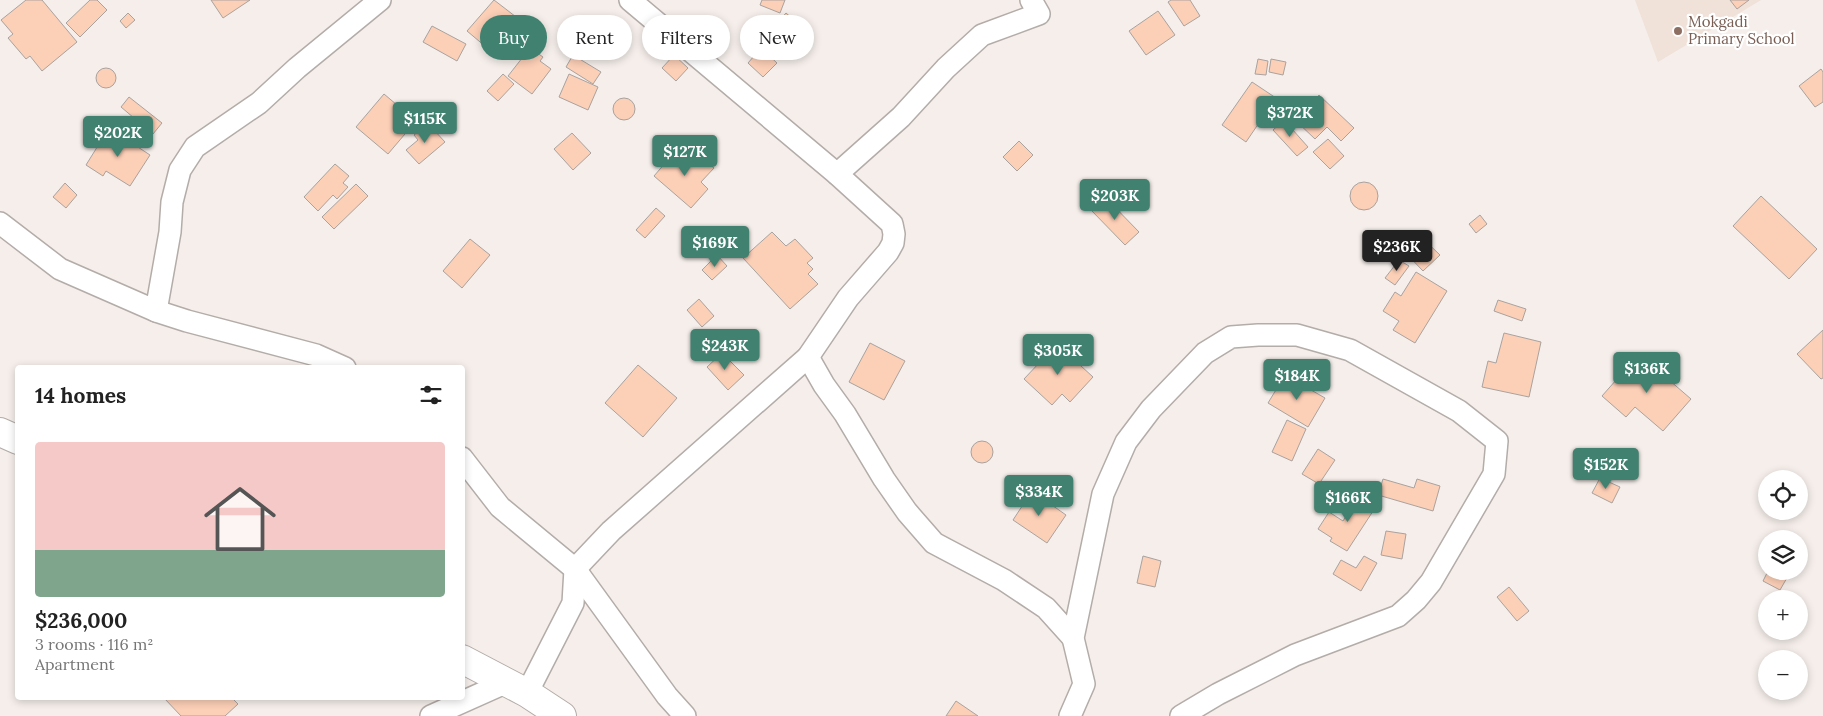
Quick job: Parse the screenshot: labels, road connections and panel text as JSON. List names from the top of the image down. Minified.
{"places":["Mokgadi Primary School"],"page":{"chip":["Buy","Rent","Filters","New"],"price":["$372K","$115K","$202K","$127K","$203K","$169K","$236K","$243K","$305K","$136K","$184K","$152K","$334K","$166K"],"heading":"14 homes","list":[{"name":"$236,000","note":"3 rooms · 116 m² · Apartment"}],"map_buttons":["+","−"]}}
